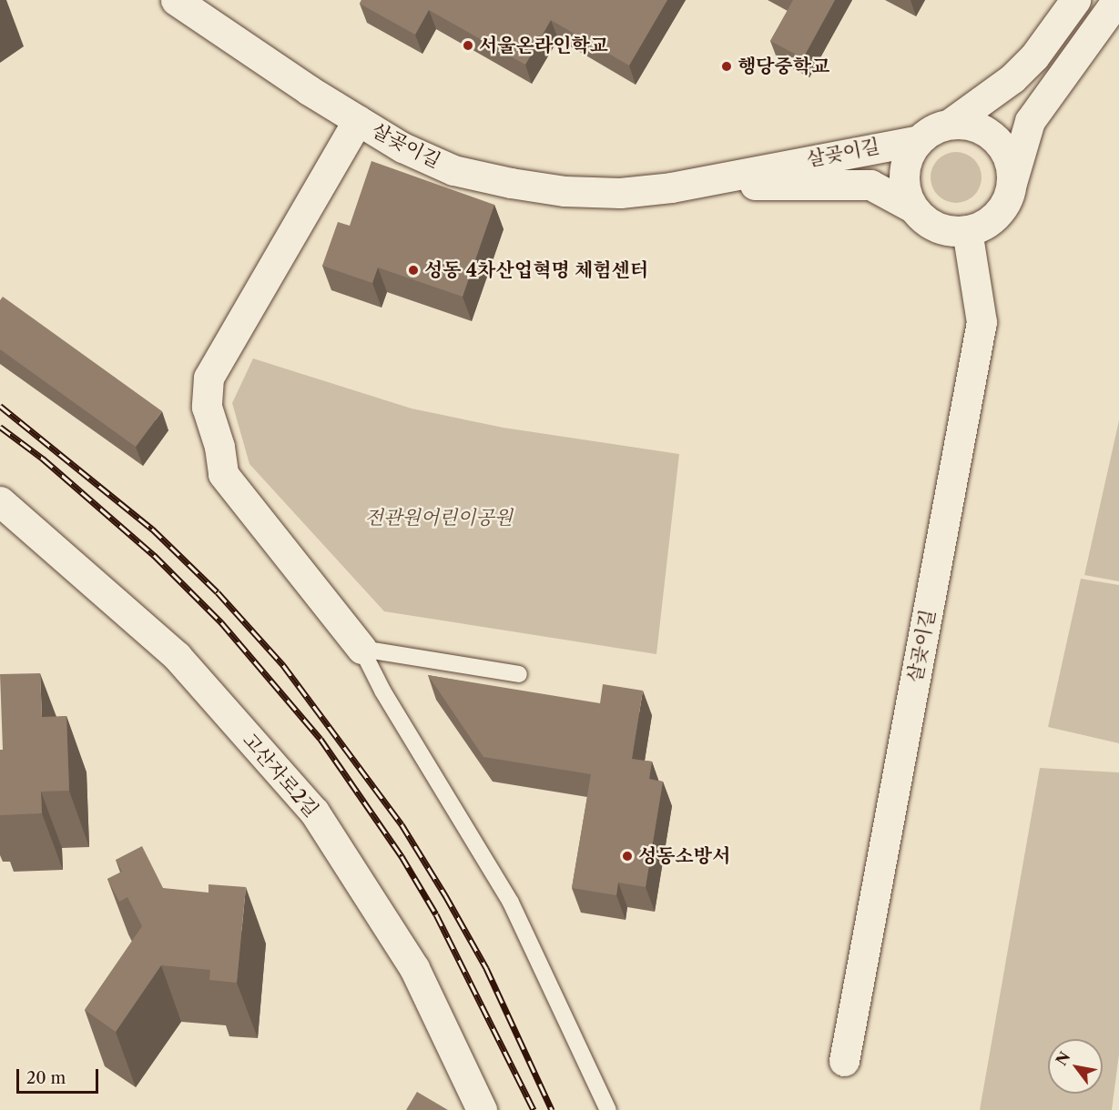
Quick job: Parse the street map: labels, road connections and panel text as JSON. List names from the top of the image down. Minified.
{"streets":{"street":["살곶이길","고산자로2길"]},"parks":["전관원어린이공원"],"places":["서울온라인학교","행당중학교","성동 4차산업혁명 체험센터","성동소방서"],"scale_bar":"20 m","north":"top left"}
